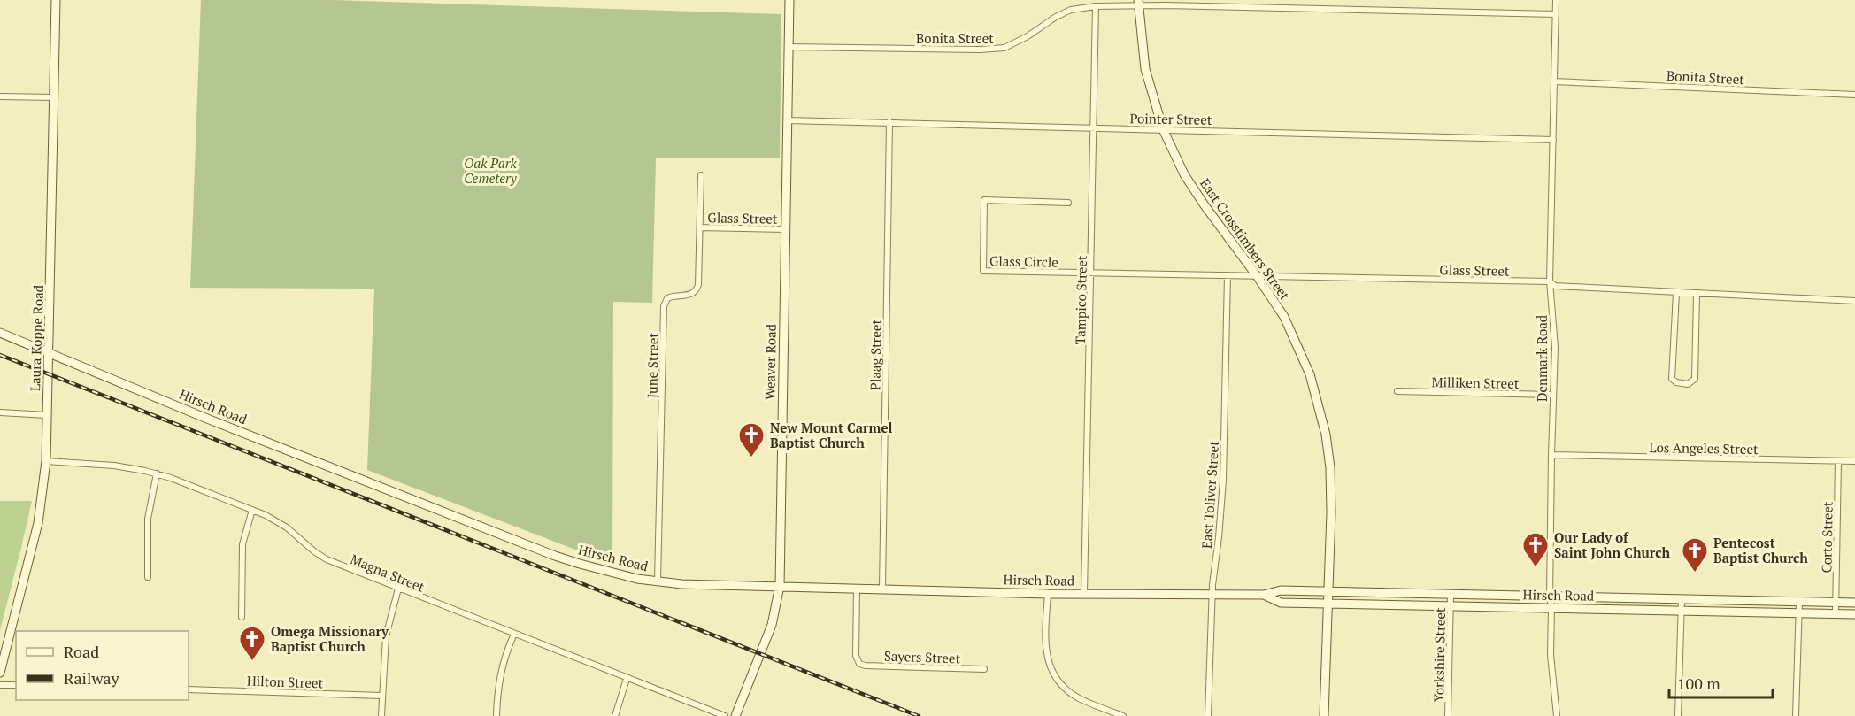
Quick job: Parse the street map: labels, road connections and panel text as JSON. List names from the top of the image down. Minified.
{"streets":{"main road":["East Crosstimbers Street","Laura Koppe Road","Weaver Road","Hirsch Road"],"street":["Bonita Street","Pointer Street","Glass Street","Glass Circle","Tampico Street","Plaag Street","Denmark Road","June Street","Milliken Street","Los Angeles Street","East Toliver Street","Corto Street","Magna Street","Yorkshire Street","Sayers Street","Hilton Street"]},"crossings":[["Bonita Street","East Crosstimbers Street"],["Bonita Street","Tampico Street"],["Bonita Street","Denmark Road"],["Bonita Street","Weaver Road"],["Pointer Street","East Crosstimbers Street"],["Pointer Street","Tampico Street"],["Pointer Street","Plaag Street"],["Pointer Street","Denmark Road"],["Pointer Street","Weaver Road"],["Glass Street","East Crosstimbers Street"],["Glass Street","Glass Circle"],["Glass Street","Tampico Street"],["Glass Street","Denmark Road"],["Glass Street","Weaver Road"],["Glass Street","June Street"],["Glass Street","East Toliver Street"],["East Crosstimbers Street","Hirsch Road"],["Glass Circle","Tampico Street"],["Tampico Street","Hirsch Road"],["Laura Koppe Road","Hirsch Road"],["Laura Koppe Road","Magna Street"],["Plaag Street","Hirsch Road"],["Denmark Road","Milliken Street"],["Denmark Road","Hirsch Road"],["Denmark Road","Los Angeles Street"],["Weaver Road","Hirsch Road"],["June Street","Hirsch Road"],["Hirsch Road","East Toliver Street"],["Hirsch Road","Corto Street"],["Hirsch Road","Yorkshire Street"],["Hirsch Road","Sayers Street"],["Los Angeles Street","Corto Street"]],"parks":["Oak Park Cemetery"],"places":{"church":["New Mount Carmel Baptist Church","Our Lady of Saint John Church","Pentecost Baptist Church","Omega Missionary Baptist Church"]},"legend":["Road","Railway"],"scale_bar":"100 m"}
